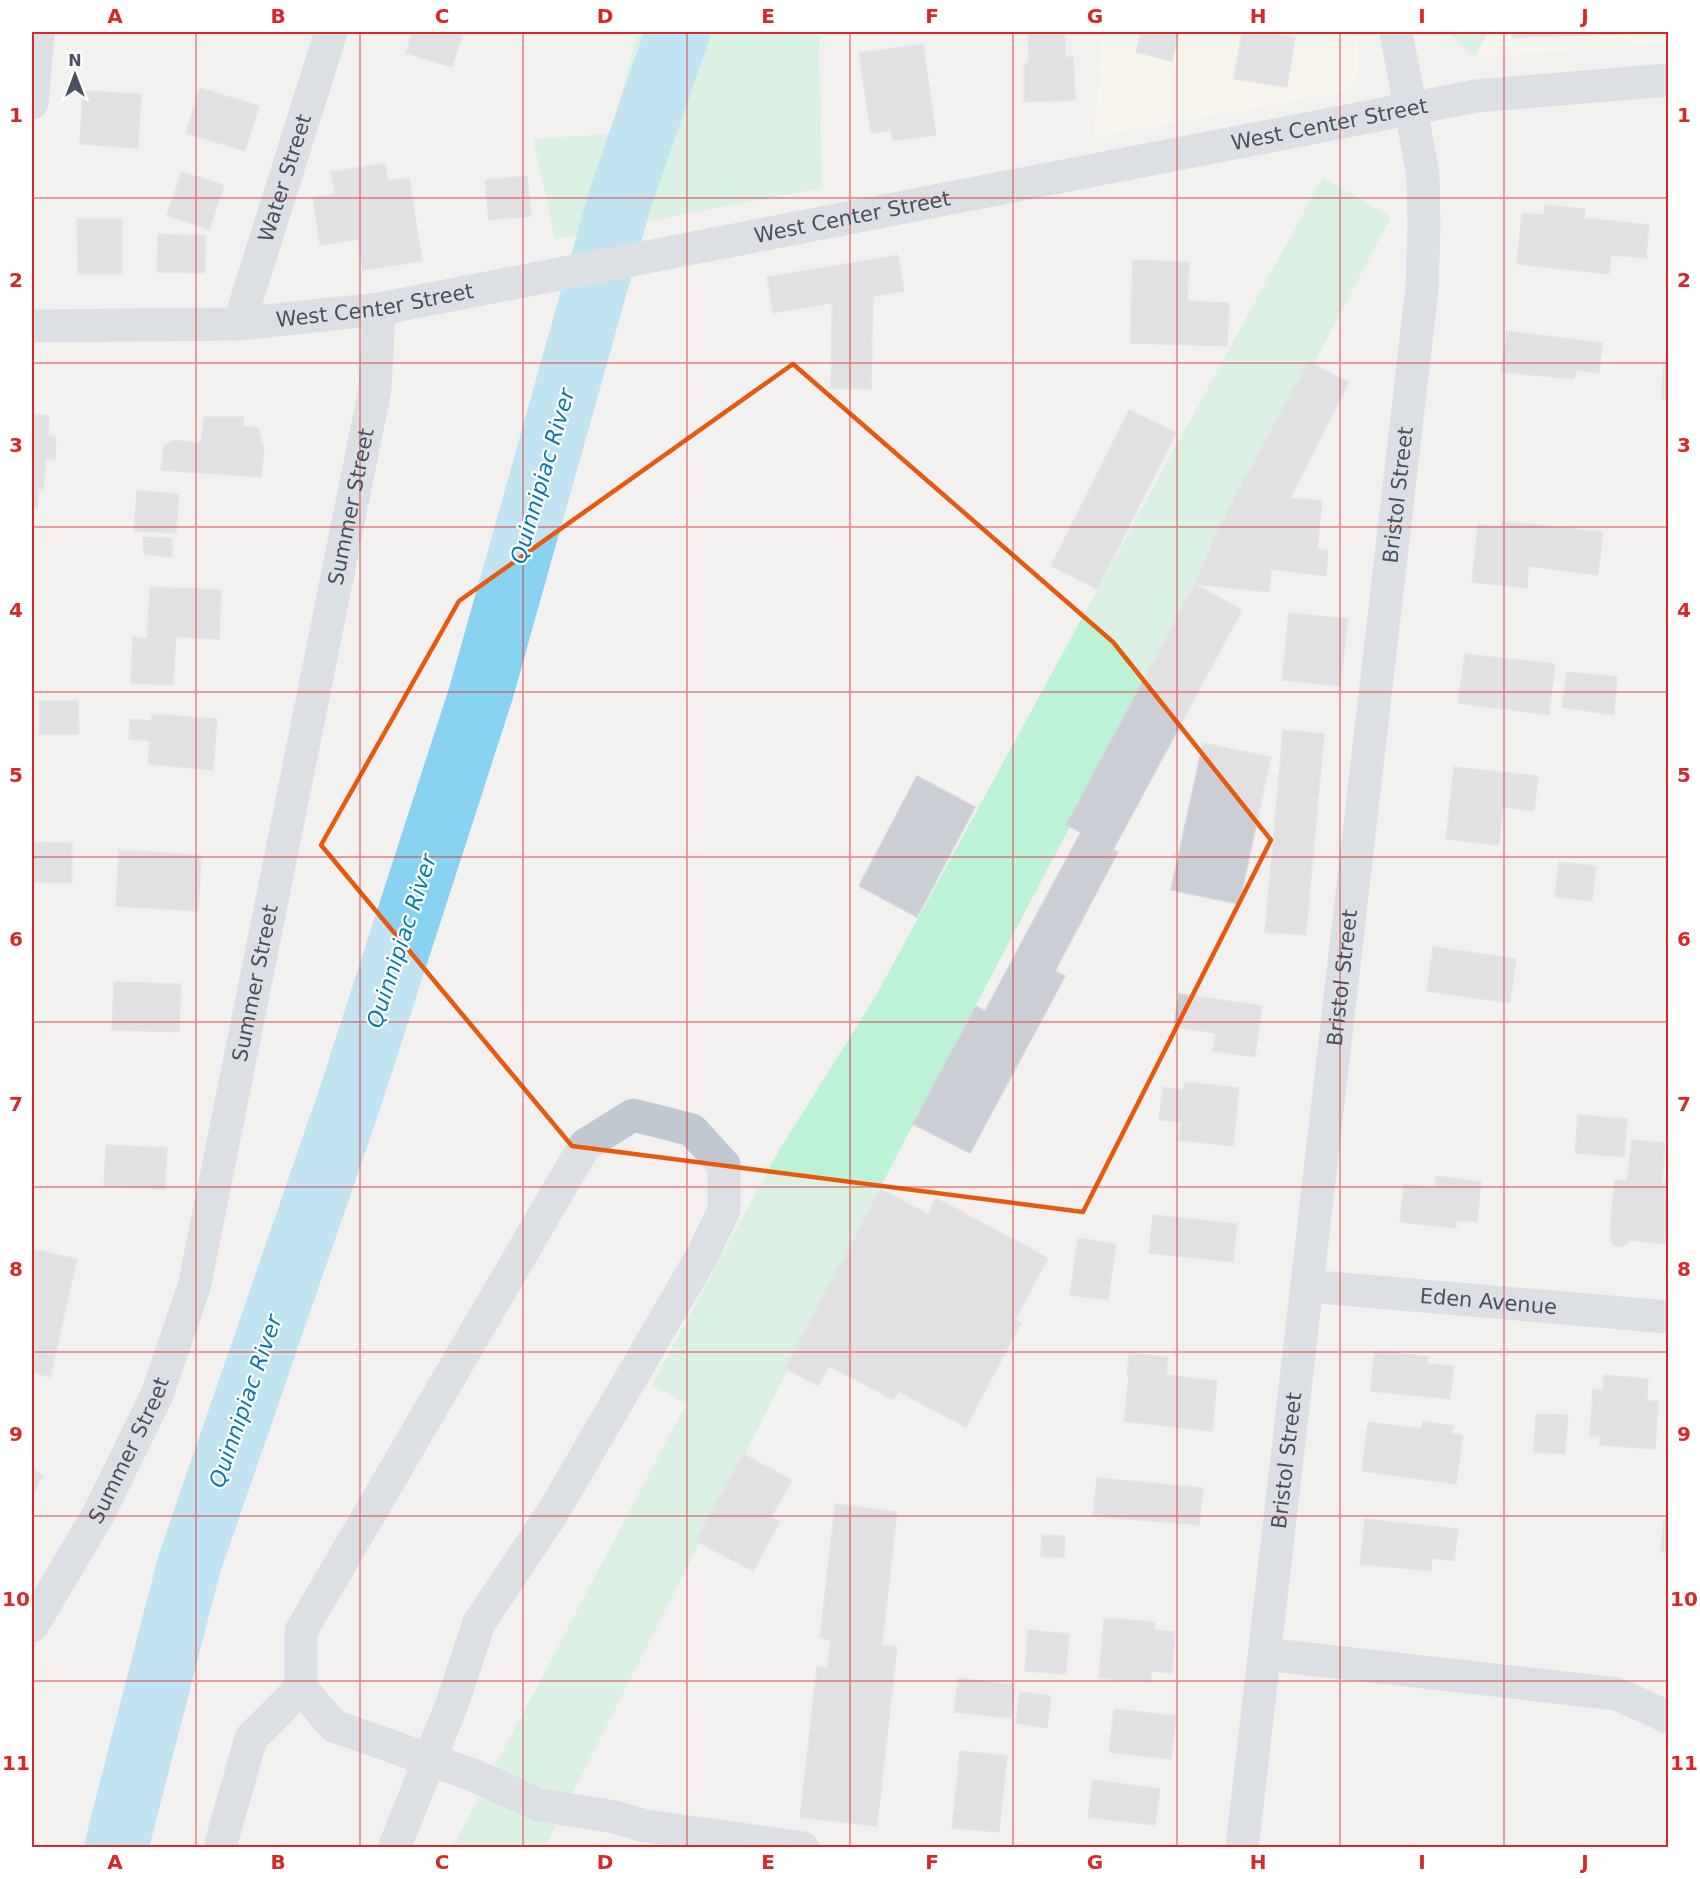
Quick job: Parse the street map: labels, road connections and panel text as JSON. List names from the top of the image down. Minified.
{"streets":{"street":["West Center Street","Water Street","Bristol Street","Summer Street","Eden Avenue"]},"crossings":[["West Center Street","Water Street"],["West Center Street","Bristol Street"],["West Center Street","Summer Street"],["Bristol Street","Eden Avenue"]],"water":["Quinnipiac River"],"north":"top","grid":{"columns":["A","B","C","D","E","F","G","H","I","J"],"rows":["1","2","3","4","5","6","7","8","9","10","11"]}}
